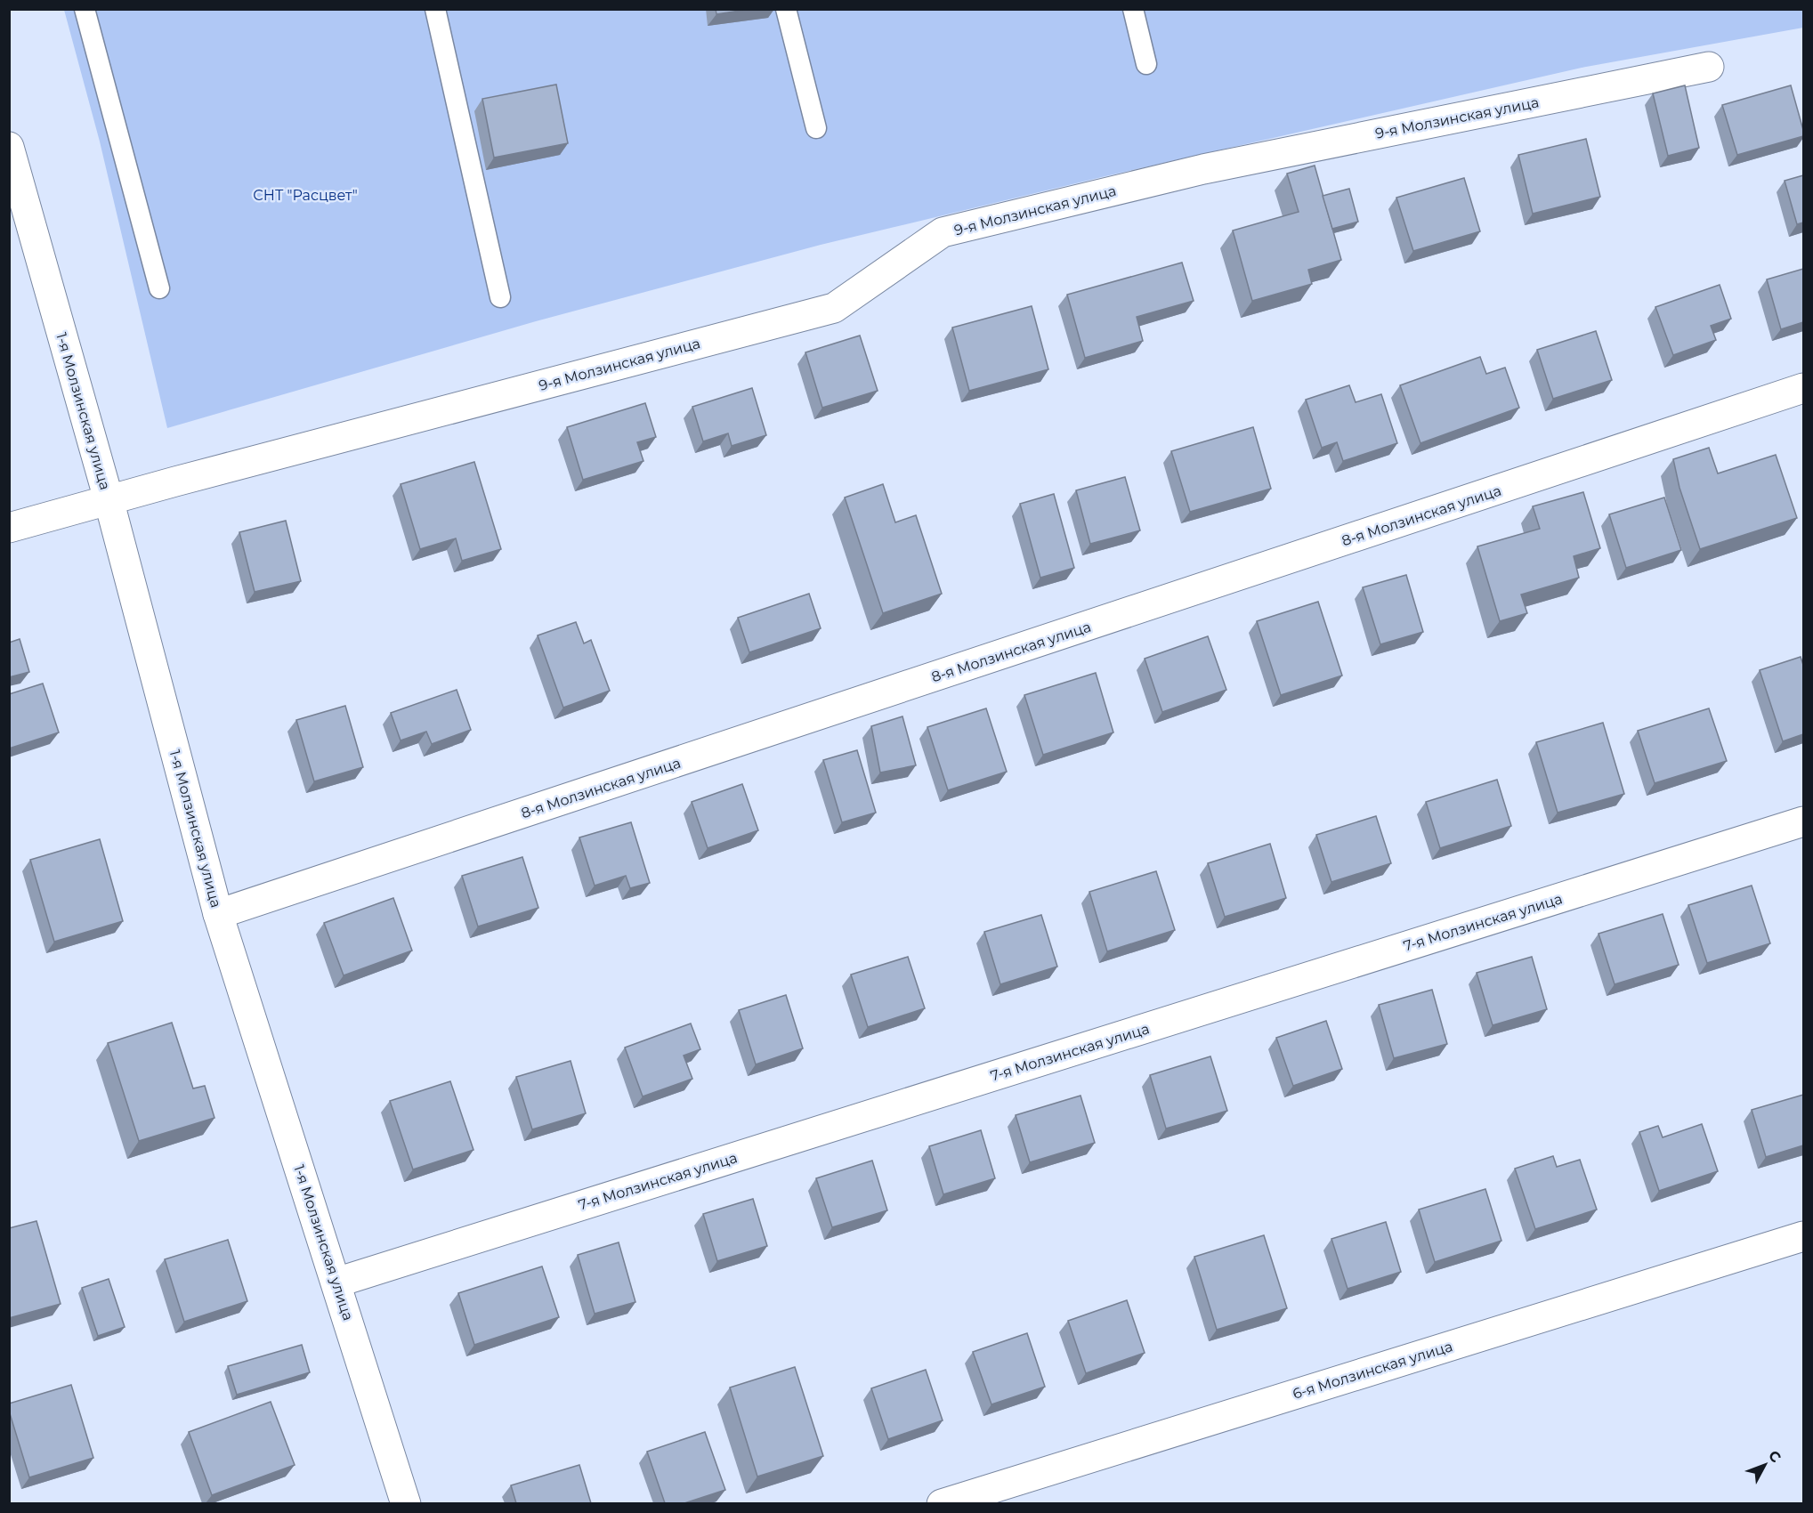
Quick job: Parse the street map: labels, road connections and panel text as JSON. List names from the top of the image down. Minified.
{"streets":{"street":["9-я Молзинская улица","1-я Молзинская улица","8-я Молзинская улица","7-я Молзинская улица","6-я Молзинская улица"]},"crossings":[["9-я Молзинская улица","1-я Молзинская улица"],["1-я Молзинская улица","8-я Молзинская улица"],["1-я Молзинская улица","7-я Молзинская улица"]],"parks":["СНТ \"Расцвет\""],"north":"top right"}
